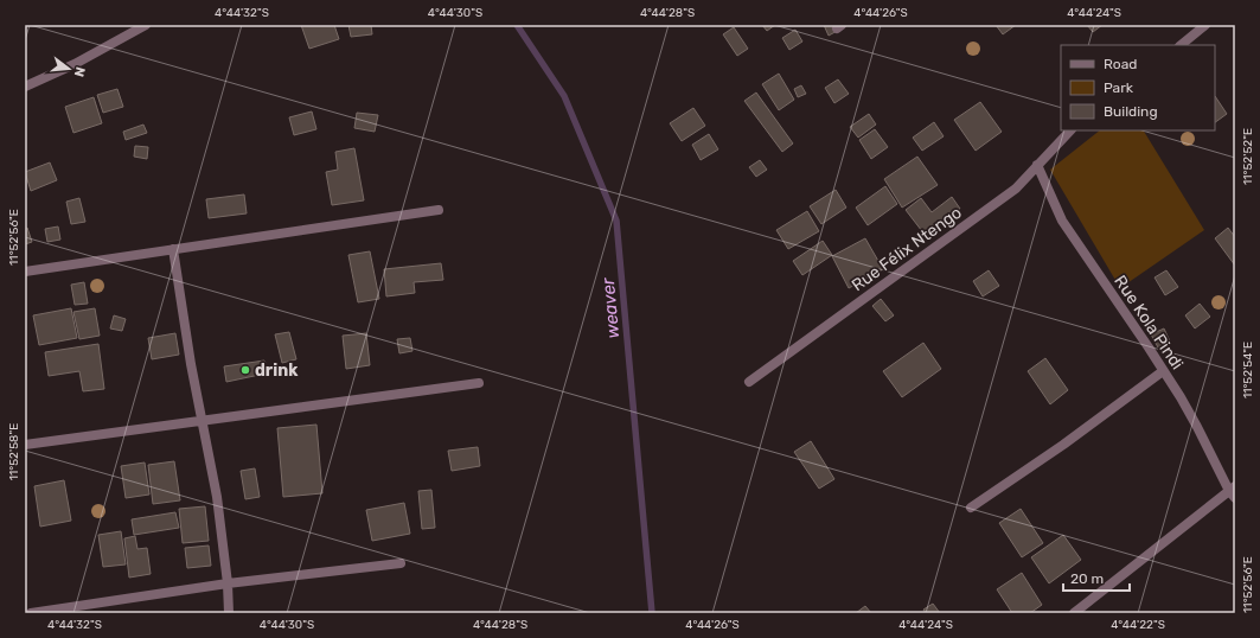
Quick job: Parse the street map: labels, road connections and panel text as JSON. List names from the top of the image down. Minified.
{"streets":{"street":["Rue Félix Ntengo","Rue Kola Pindi"]},"crossings":[["Rue Félix Ntengo","Rue Kola Pindi"]],"water":["weaver"],"places":["drink"],"legend":["Road","Park","Building"],"scale_bar":"20 m","north":"right","coordinates":["4°44'32\"S","4°44'30\"S","4°44'28\"S","4°44'26\"S","4°44'24\"S","11°52'52\"E","11°52'56\"E","11°52'54\"E","11°52'58\"E","4°44'22\"S"]}
